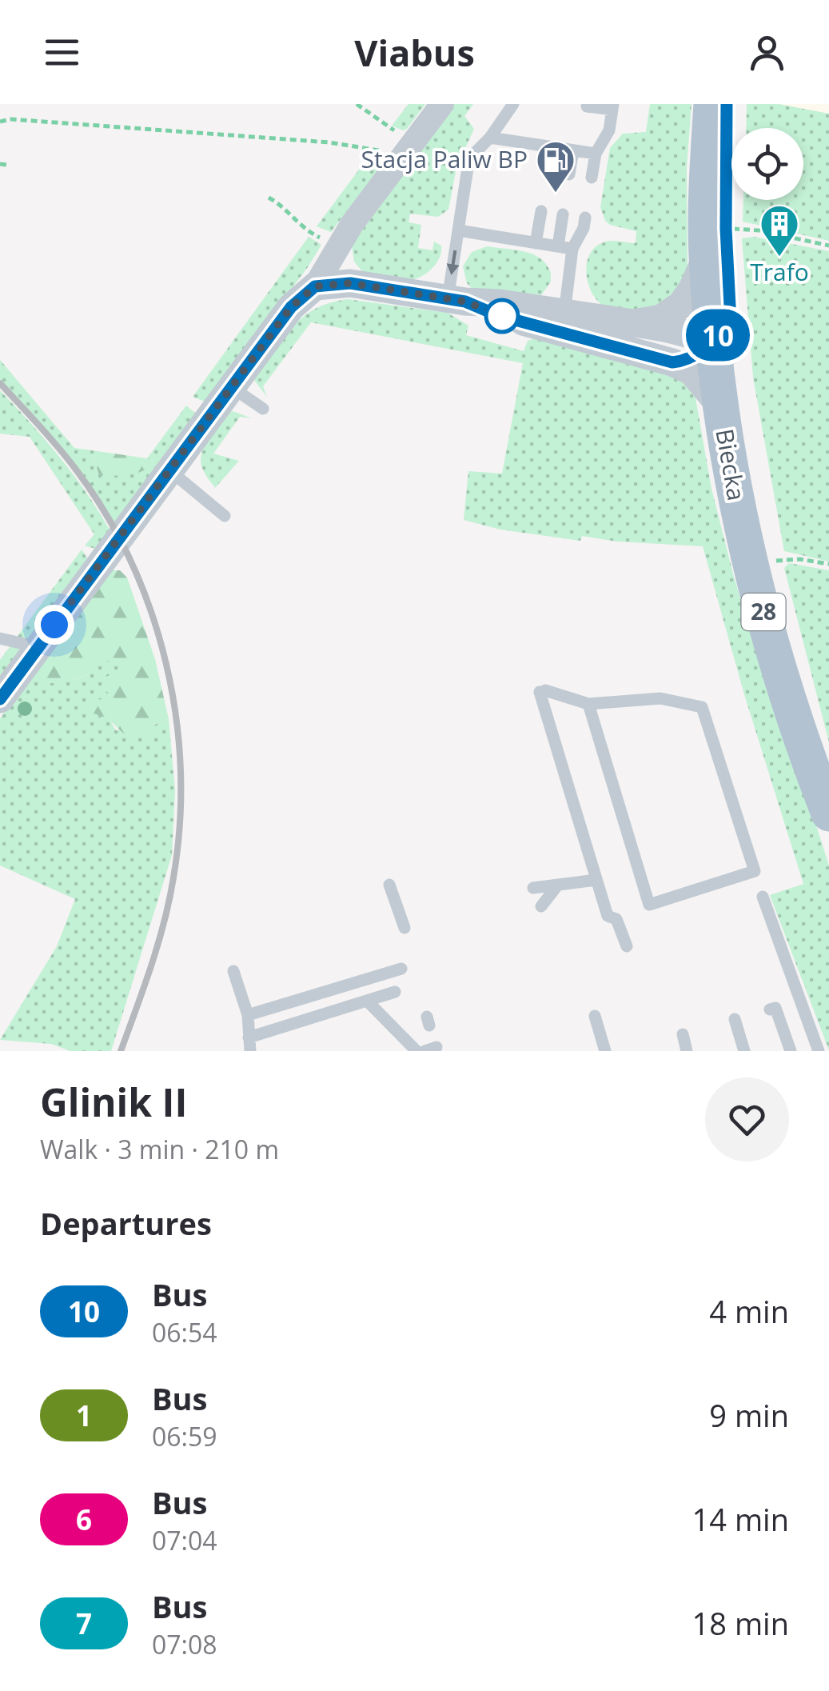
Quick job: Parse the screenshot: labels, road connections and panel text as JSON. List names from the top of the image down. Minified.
{"streets":{"main road":["Biecka","28"]},"places":{"fuel station":["Stacja Paliw BP"],"building":["Trafo"]},"lines":["bus line 10"],"page":{"header":"Viabus","on_map":"10","heading":[["Glinik II","Walk · 3 min · 210 m"],"Departures"],"list":[{"mark":"10","name":"Bus","note":"06:54","value":"4 min"},{"mark":"1","name":"Bus","note":"06:59","value":"9 min"},{"mark":"6","name":"Bus","note":"07:04","value":"14 min"},{"mark":"7","name":"Bus","note":"07:08","value":"18 min"}]}}
